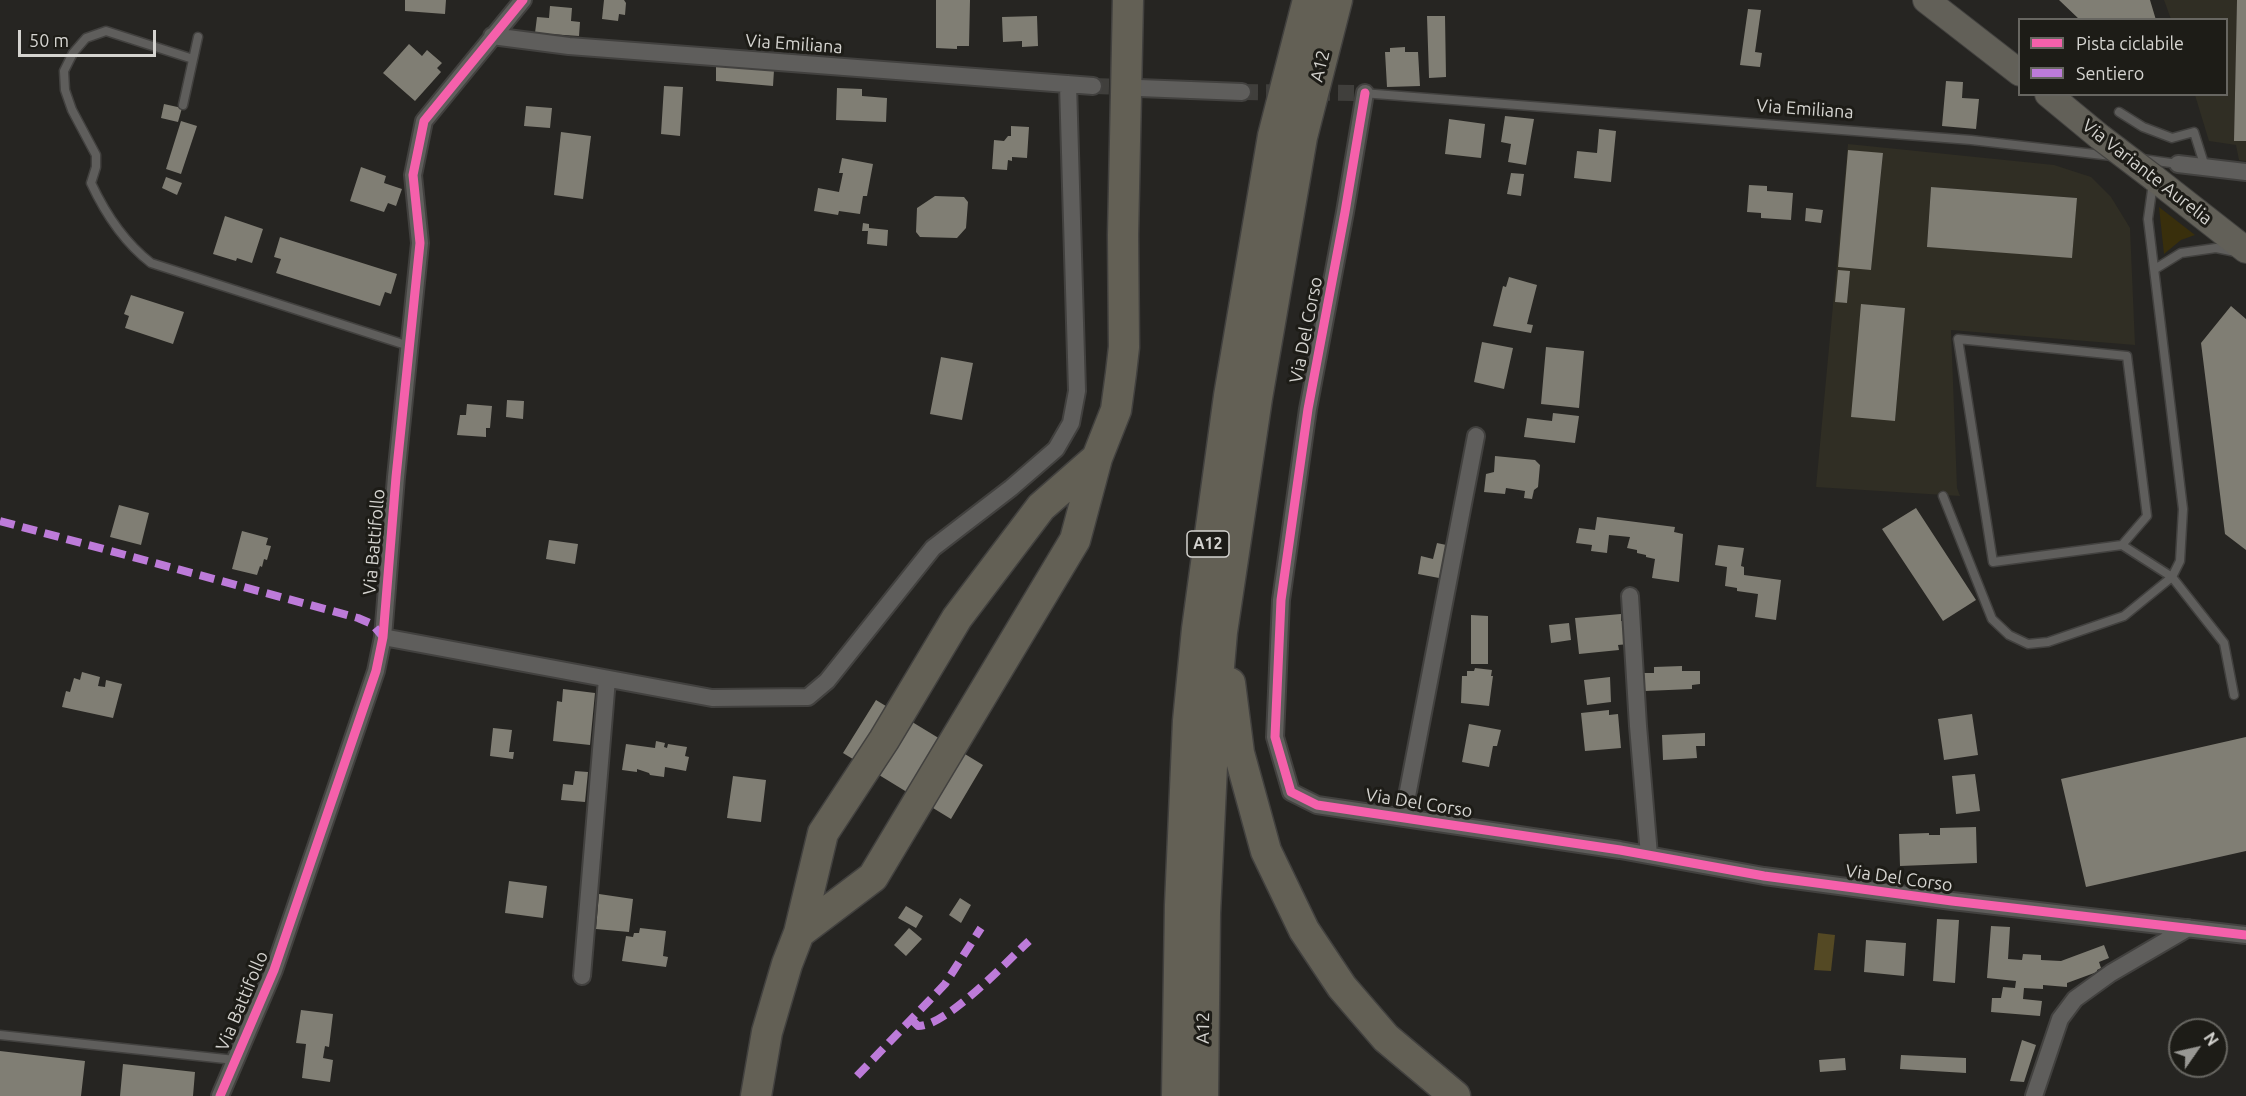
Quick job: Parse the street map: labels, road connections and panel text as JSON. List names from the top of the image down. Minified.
{"streets":{"highway":["A12"],"main road":["Via Variante Aurelia"],"street":["Via Emiliana","Via Del Corso","Via Battifollo"]},"crossings":[["Via Emiliana","Via Del Corso"],["Via Emiliana","Via Battifollo"]],"legend":["Pista ciclabile","Sentiero"],"scale_bar":"50 m","north":"top right"}
